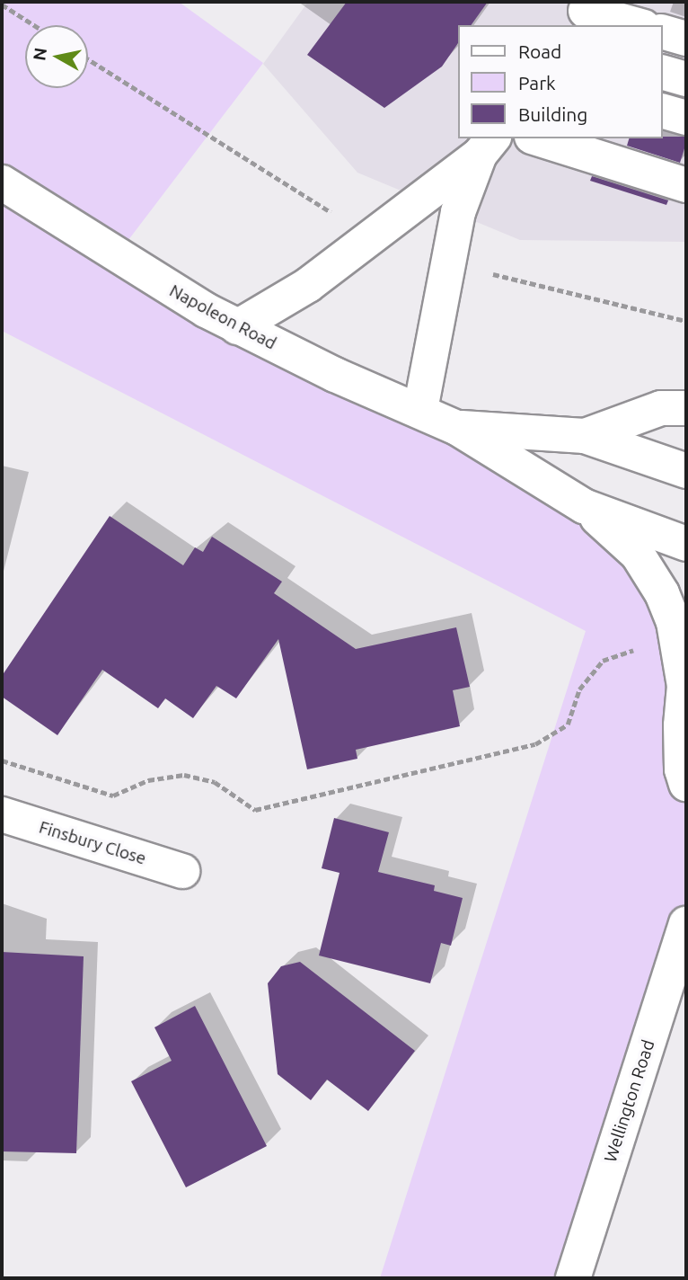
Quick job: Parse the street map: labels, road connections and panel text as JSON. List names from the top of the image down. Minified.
{"streets":{"main road":["Napoleon Road","Finsbury Close","Wellington Road"]},"legend":["Road","Park","Building"],"north":"left"}
